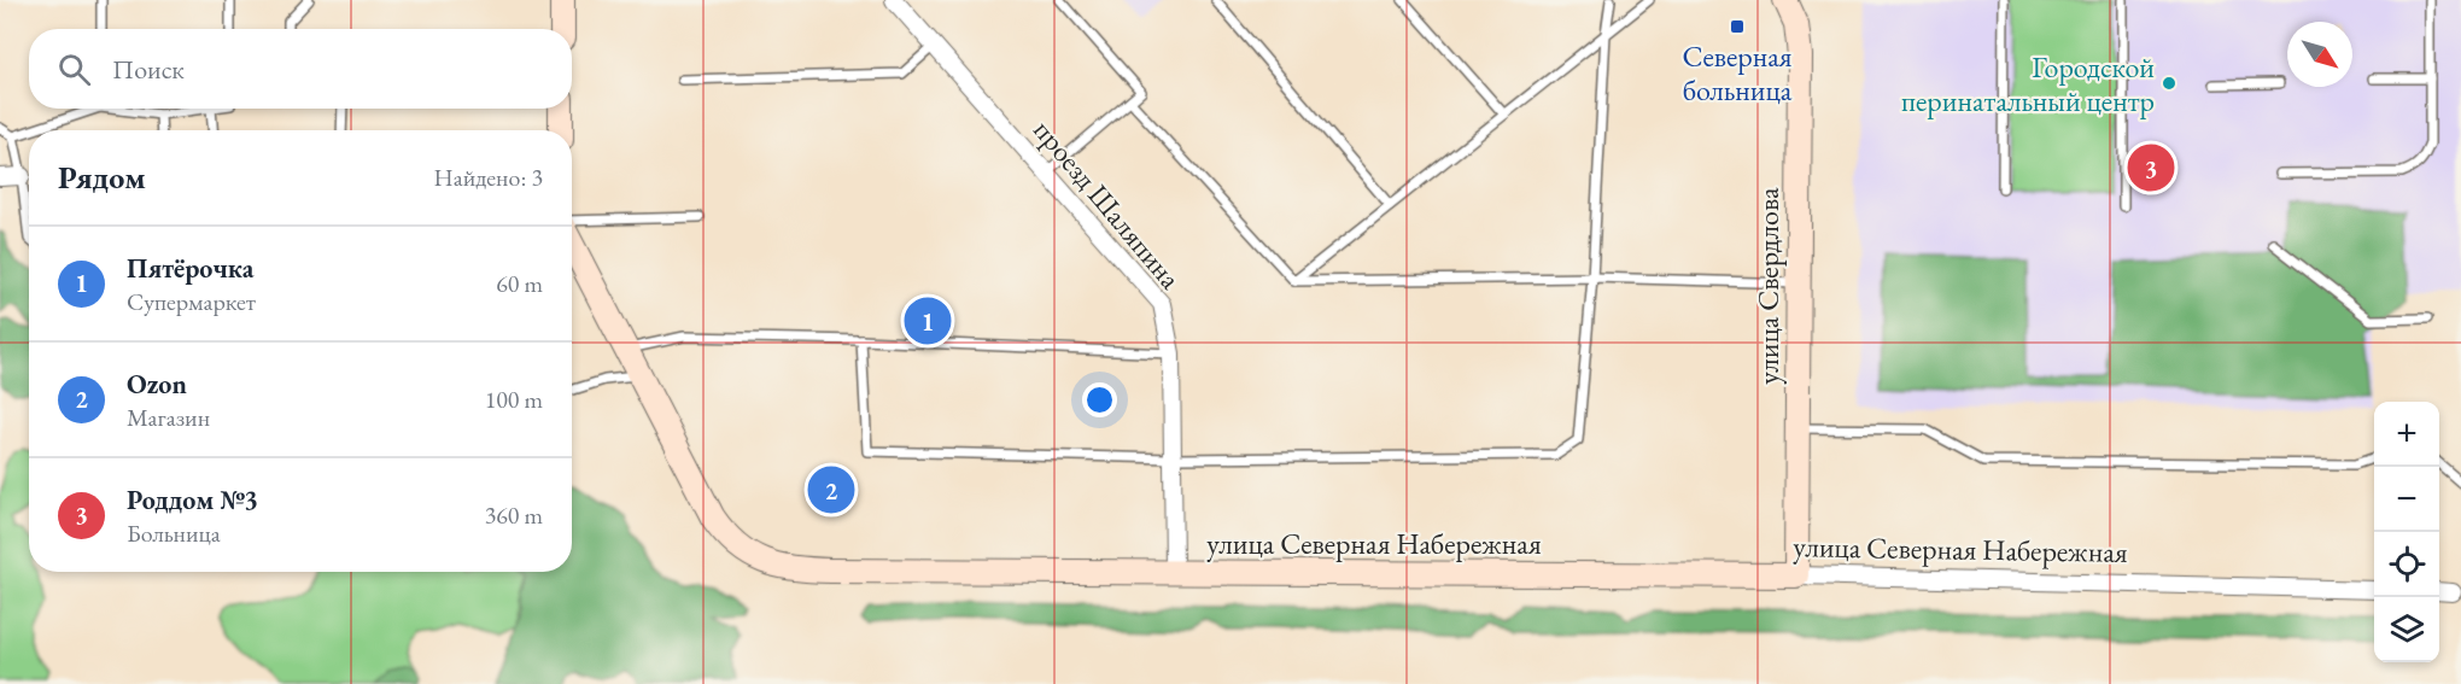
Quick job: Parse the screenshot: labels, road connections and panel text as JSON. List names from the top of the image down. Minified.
{"streets":{"street":["проезд Шаляпина","улица Свердлова","улица Северная Набережная"]},"crossings":[["проезд Шаляпина","улица Северная Набережная"],["улица Свердлова","улица Северная Набережная"]],"places":{"transit":["Северная больница"],"other":["Городской перинатальный центр"]},"north":"bottom right","page":{"search":"Поиск","heading":["Рядом","Найдено: 3"],"pins":["3","1","2"],"list":[{"mark":"1","name":"Пятёрочка","note":"Супермаркет","value":"60 m"},{"mark":"2","name":"Ozon","note":"Магазин","value":"100 m"},{"mark":"3","name":"Роддом №3","note":"Больница","value":"360 m"}],"map_buttons":["+","−"]}}
